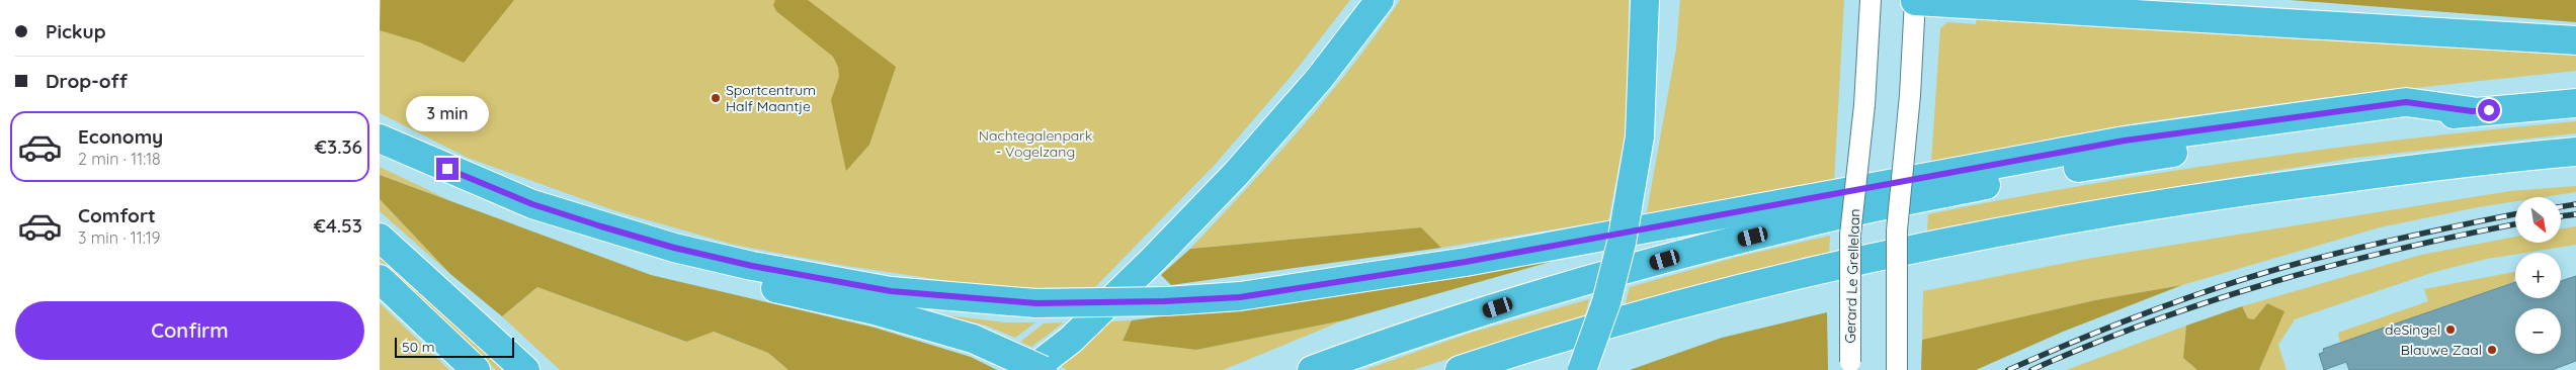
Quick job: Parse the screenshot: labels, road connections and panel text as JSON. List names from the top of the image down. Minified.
{"streets":{"street":["Gerard Le Grellelaan"]},"parks":["Nachtegalenpark - Vogelzang"],"places":["Sportcentrum Half Maantje","deSingel","Blauwe Zaal"],"scale_bar":"50 m","north":"bottom right","page":{"banner":["Pickup","Drop-off"],"bubble":"3 min","list":[{"name":"Economy","note":"2 min · 11:18","value":"€3.36"},{"name":"Comfort","note":"3 min · 11:19","value":"€4.53"}],"map_buttons":["+","−"],"buttons":"Confirm","scale":"50 m"}}
